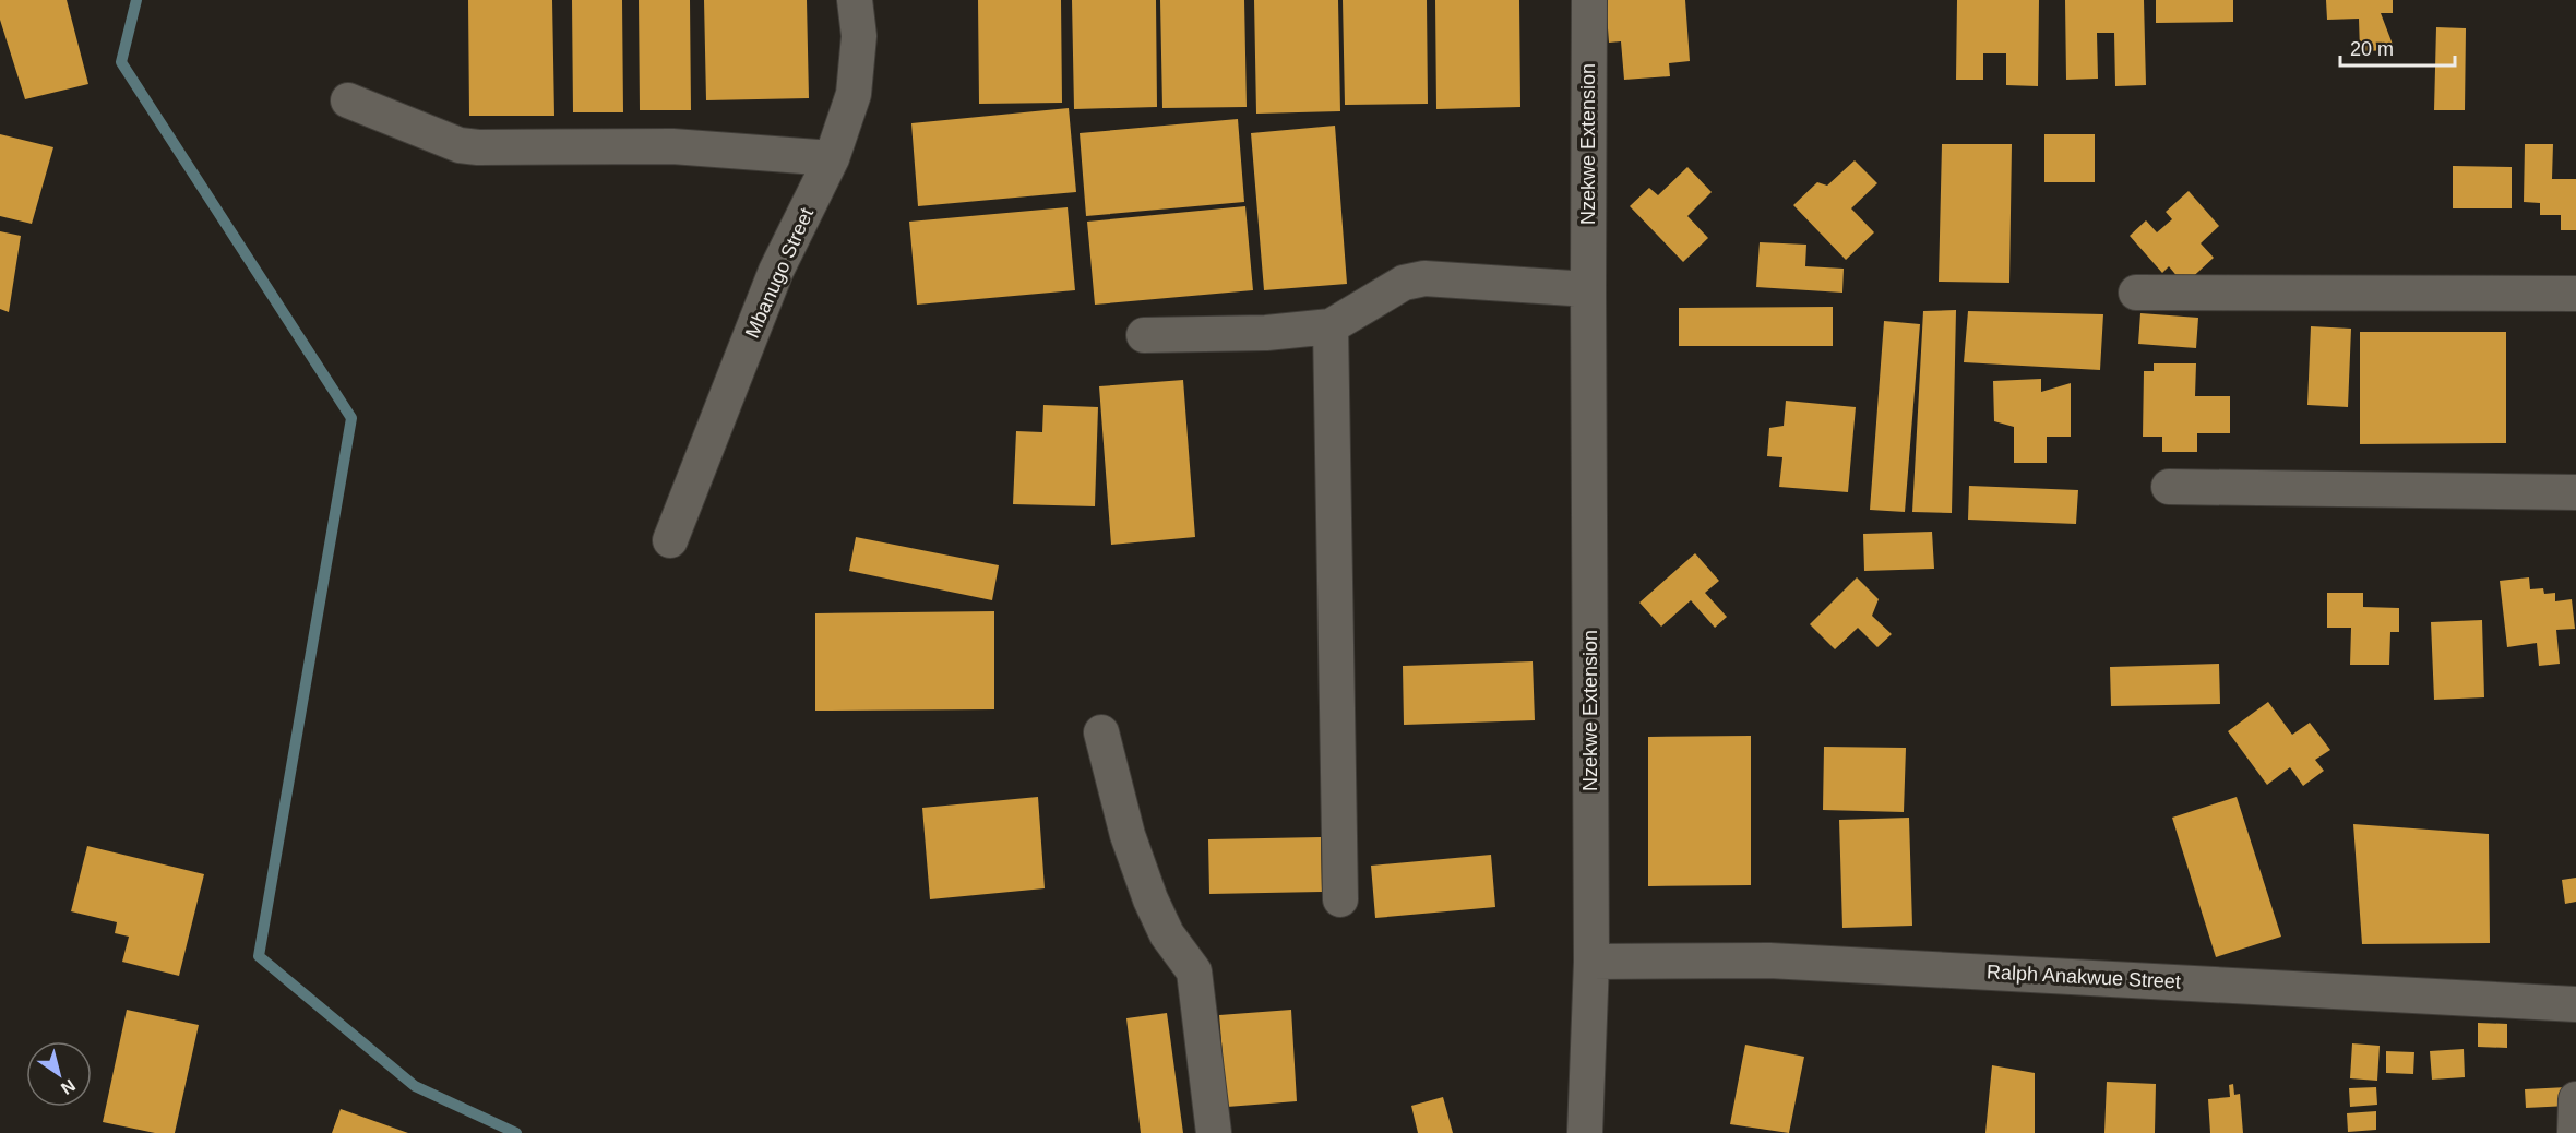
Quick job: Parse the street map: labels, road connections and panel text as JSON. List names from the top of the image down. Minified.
{"streets":{"street":["Nzekwe Extension","Mbanugo Street","Ralph Anakwue Street"]},"crossings":[["Nzekwe Extension","Ralph Anakwue Street"]],"scale_bar":"20 m","north":"bottom right"}
